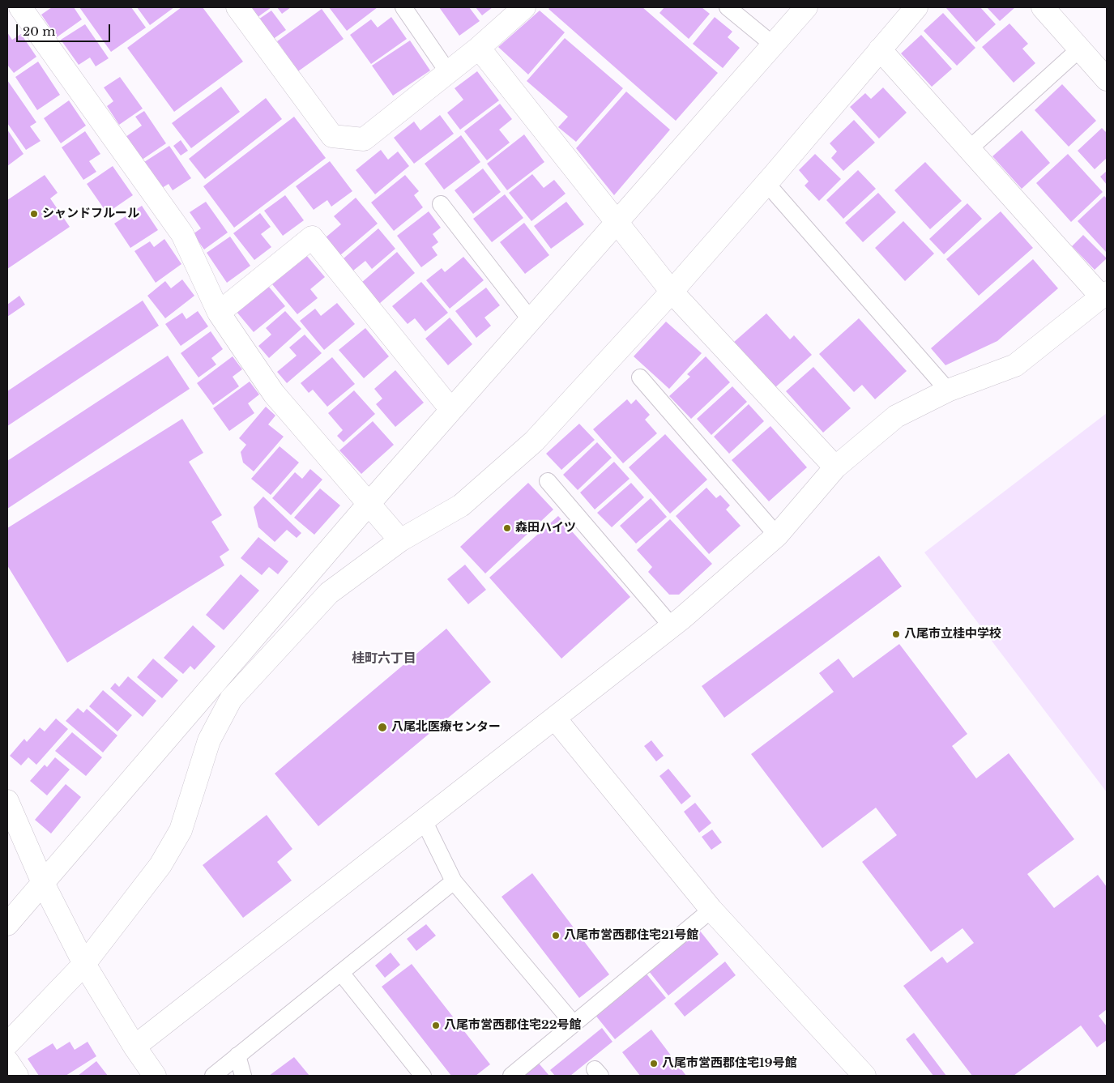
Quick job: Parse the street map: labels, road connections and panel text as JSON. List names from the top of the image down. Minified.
{"districts":["桂町六丁目"],"places":["シャンドフルール","森田ハイツ","八尾市立桂中学校","八尾北医療センター","八尾市営西郡住宅21号館","八尾市営西郡住宅22号館","八尾市営西郡住宅19号館"],"scale_bar":"20 m"}
